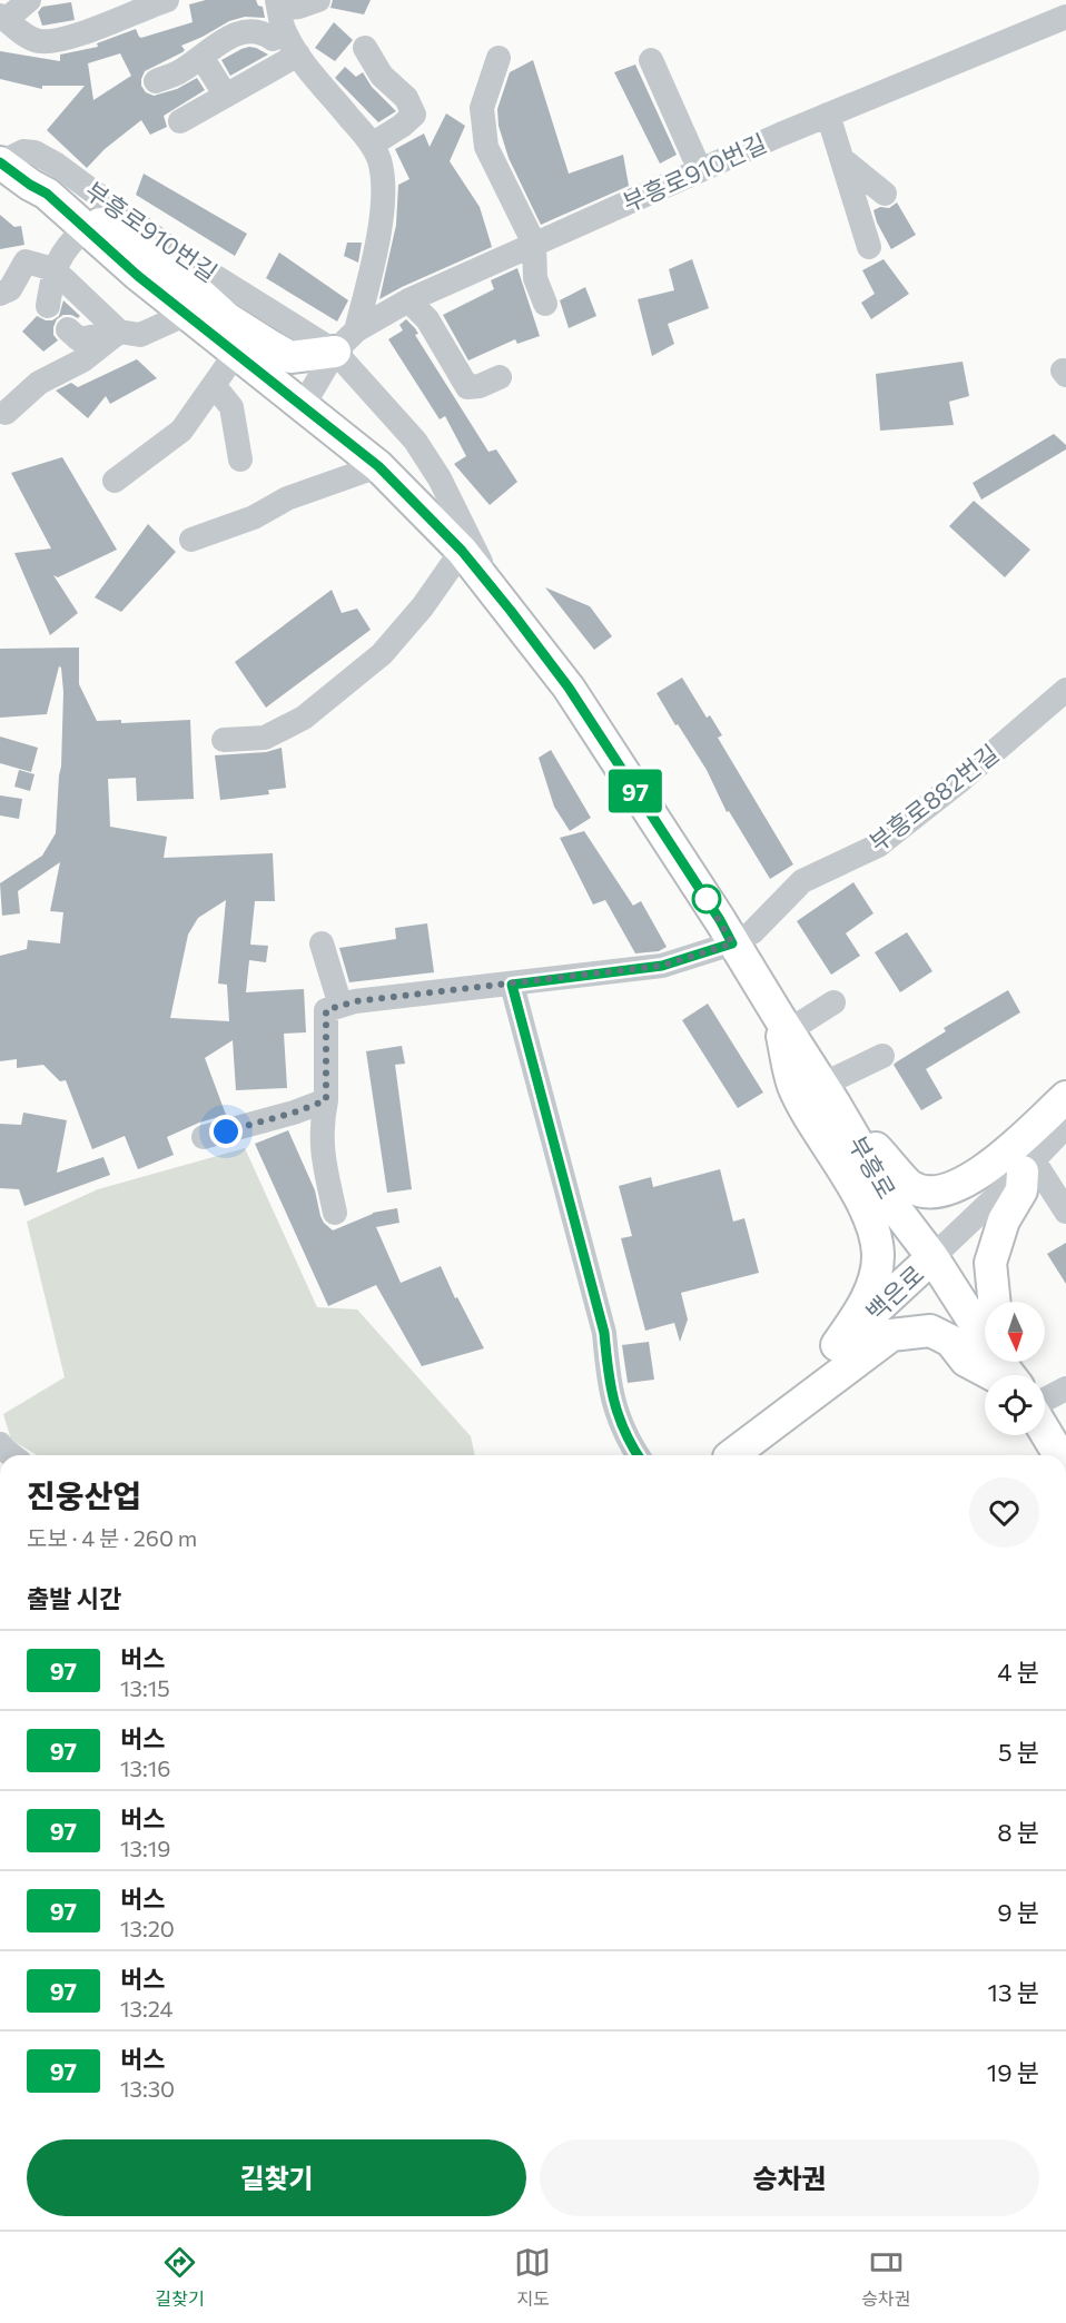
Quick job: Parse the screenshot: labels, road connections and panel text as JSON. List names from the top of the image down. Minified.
{"streets":{"main road":["부흥로","백은로"],"street":["부흥로910번길","부흥로882번길"]},"crossings":[["부흥로910번길","부흥로"],["부흥로882번길","부흥로"],["부흥로","백은로"]],"lines":["bus line 97"],"north":"bottom","page":{"on_map":"97","heading":[["진웅산업","도보 · 4 분 · 260 m"],"출발 시간"],"list":[{"mark":"97","name":"버스","note":"13:15","value":"4 분"},{"mark":"97","name":"버스","note":"13:16","value":"5 분"},{"mark":"97","name":"버스","note":"13:19","value":"8 분"},{"mark":"97","name":"버스","note":"13:20","value":"9 분"},{"mark":"97","name":"버스","note":"13:24","value":"13 분"},{"mark":"97","name":"버스","note":"13:30","value":"19 분"}],"buttons":["길찾기","승차권"],"tabs":["길찾기","지도","승차권"]}}
